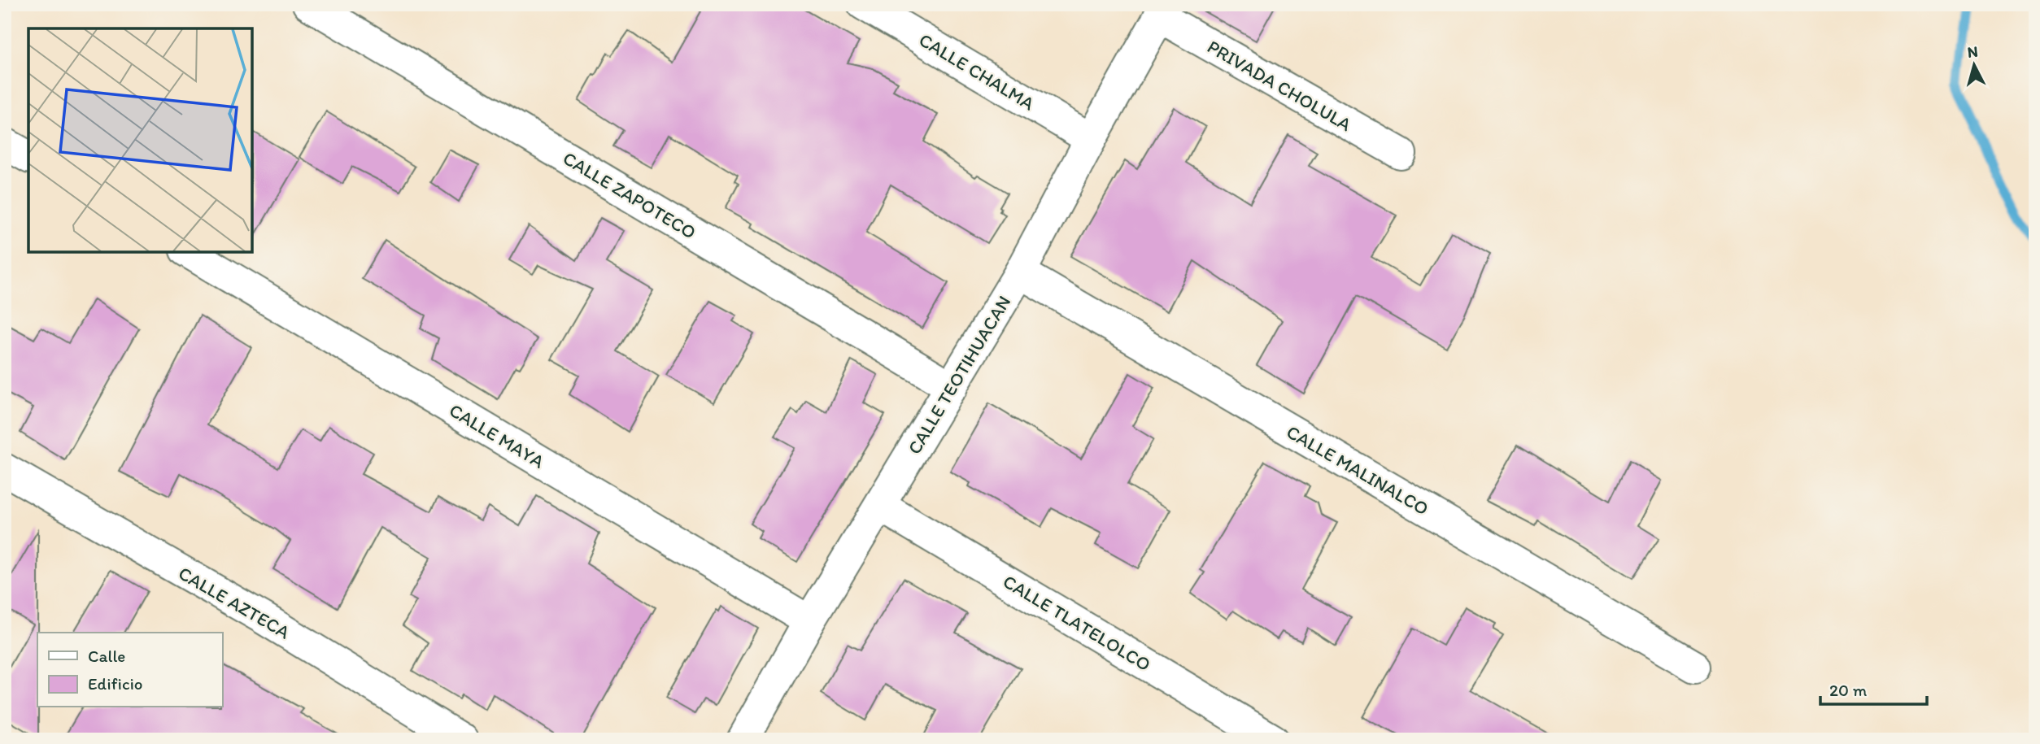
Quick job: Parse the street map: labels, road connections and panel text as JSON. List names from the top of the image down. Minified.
{"streets":{"street":["CALLE CHALMA","PRIVADA CHOLULA","CALLE ZAPOTECO","CALLE TEOTIHUACAN","CALLE MAYA","CALLE MALINALCO","CALLE AZTECA","CALLE TLATELOLCO"]},"crossings":[["CALLE CHALMA","CALLE TEOTIHUACAN"],["PRIVADA CHOLULA","CALLE TEOTIHUACAN"],["CALLE ZAPOTECO","CALLE TEOTIHUACAN"],["CALLE TEOTIHUACAN","CALLE MAYA"],["CALLE TEOTIHUACAN","CALLE MALINALCO"],["CALLE TEOTIHUACAN","CALLE TLATELOLCO"]],"legend":["Calle","Edificio"],"scale_bar":"20 m","north":"top"}
